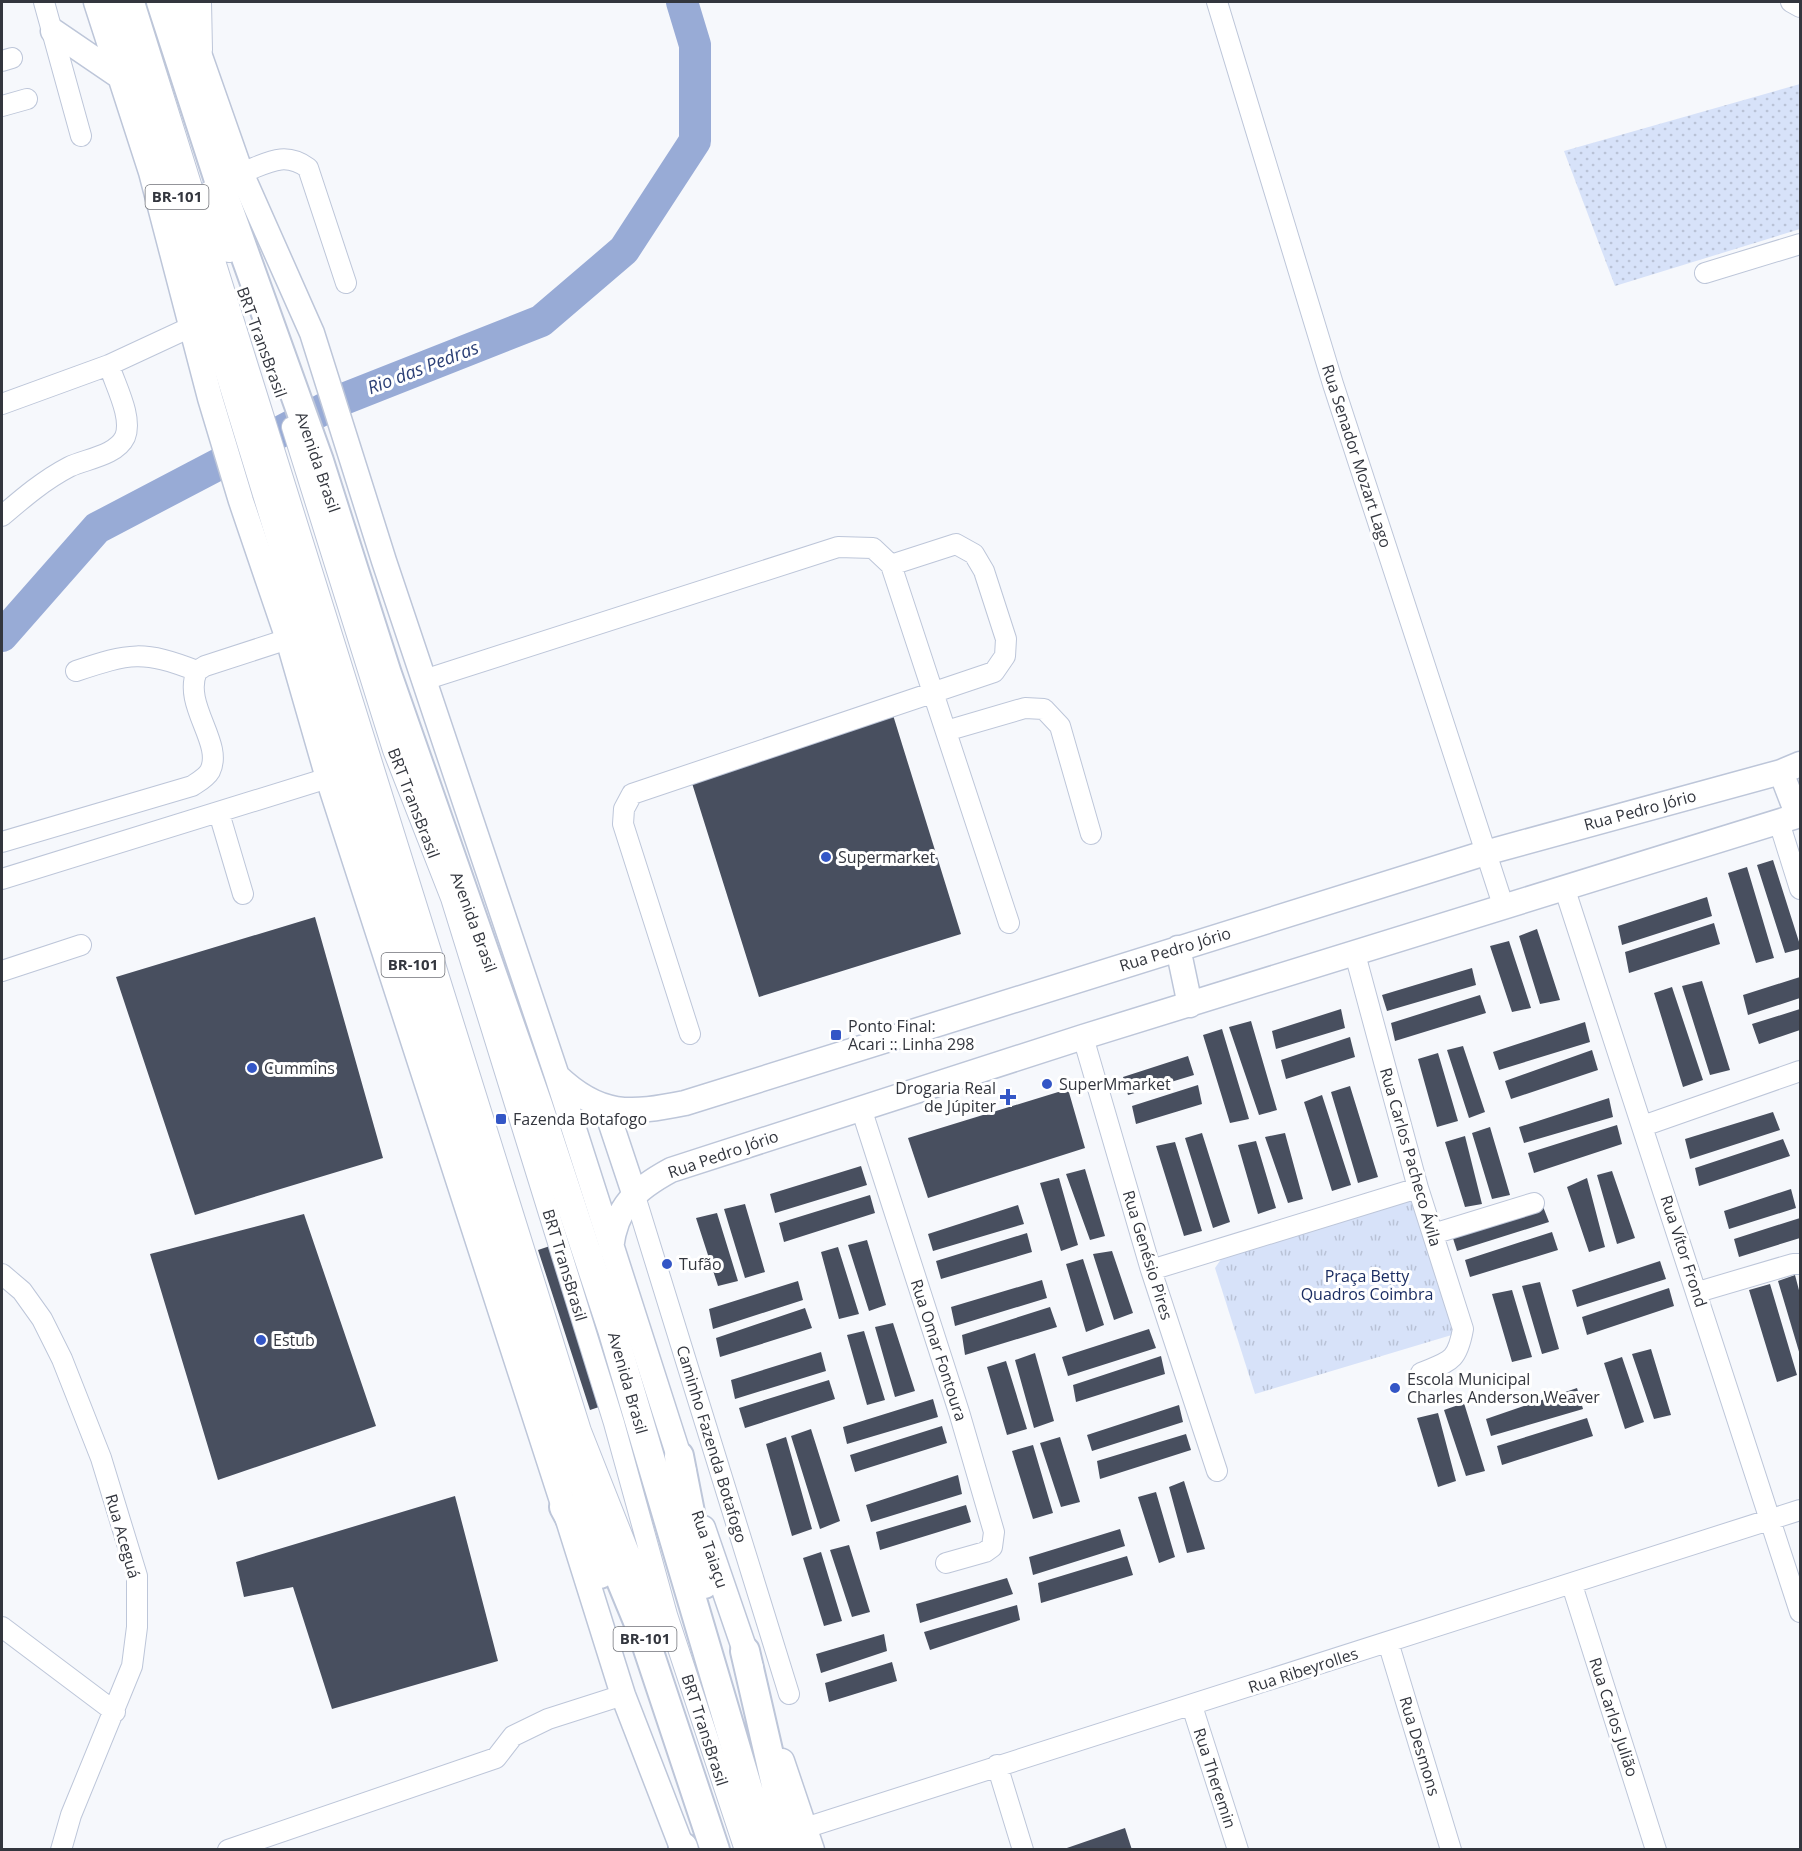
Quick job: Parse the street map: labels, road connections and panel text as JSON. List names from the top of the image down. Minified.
{"streets":{"highway":["BR-101","Avenida Brasil"],"main road":["Rua Pedro Jório","Rua Taiaçu"],"street":["BRT TransBrasil","Rua Senador Mozart Lago","Rua Carlos Pacheco Ávila","Rua Vítor Frond","Rua Genésio Pires","Rua Omar Fontoura","Caminho Fazenda Botafogo","Rua Aceguá","Rua Ribeyrolles","Rua Carlos Julião","Rua Desmons","Rua Theremin"]},"crossings":[["BR-101","BRT TransBrasil"],["BRT TransBrasil","Avenida Brasil"],["Rua Senador Mozart Lago","Rua Pedro Jório"],["Avenida Brasil","Rua Pedro Jório"],["Avenida Brasil","Rua Taiaçu"],["Rua Pedro Jório","Rua Carlos Pacheco Ávila"],["Rua Pedro Jório","Rua Vítor Frond"],["Rua Pedro Jório","Rua Genésio Pires"],["Rua Pedro Jório","Rua Omar Fontoura"],["Rua Pedro Jório","Caminho Fazenda Botafogo"],["Rua Pedro Jório","Rua Taiaçu"],["Rua Vítor Frond","Rua Ribeyrolles"],["Rua Ribeyrolles","Rua Carlos Julião"],["Rua Ribeyrolles","Rua Desmons"],["Rua Ribeyrolles","Rua Theremin"]],"water":["Rio das Pedras"],"parks":["Praça Betty Quadros Coimbra"],"places":{"other":["Supermarket","Cummins","SuperMmarket","Tufão","Estub","Escola Municipal Charles Anderson Weaver"],"transit":["Ponto Final: Acari :: Linha 298","Fazenda Botafogo"],"health":["Drogaria Real de Júpiter"]}}
